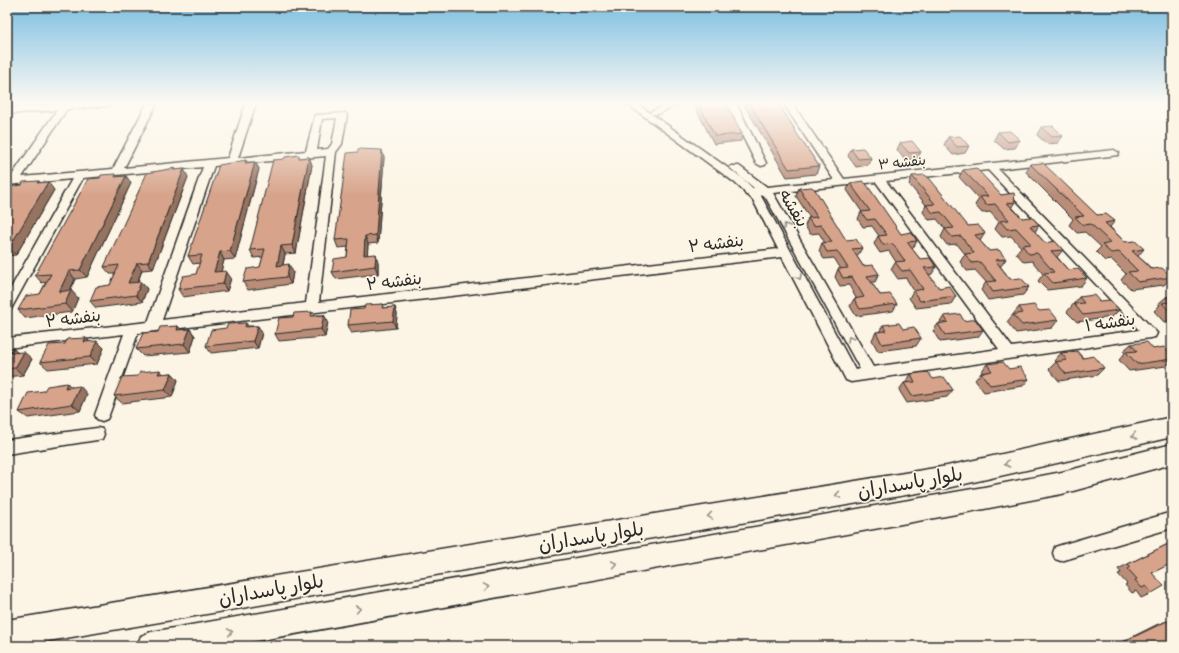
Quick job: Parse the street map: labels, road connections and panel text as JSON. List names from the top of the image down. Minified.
{"streets":{"highway":["بلوار پاسداران"],"street":["بنفشه ۳","بنفشه","بنفشه ۲","بنفشه ۱"]},"crossings":[["بنفشه ۳","بنفشه"],["بنفشه ۳","بنفشه ۱"],["بنفشه","بنفشه ۲"],["بنفشه","بنفشه ۱"]]}
